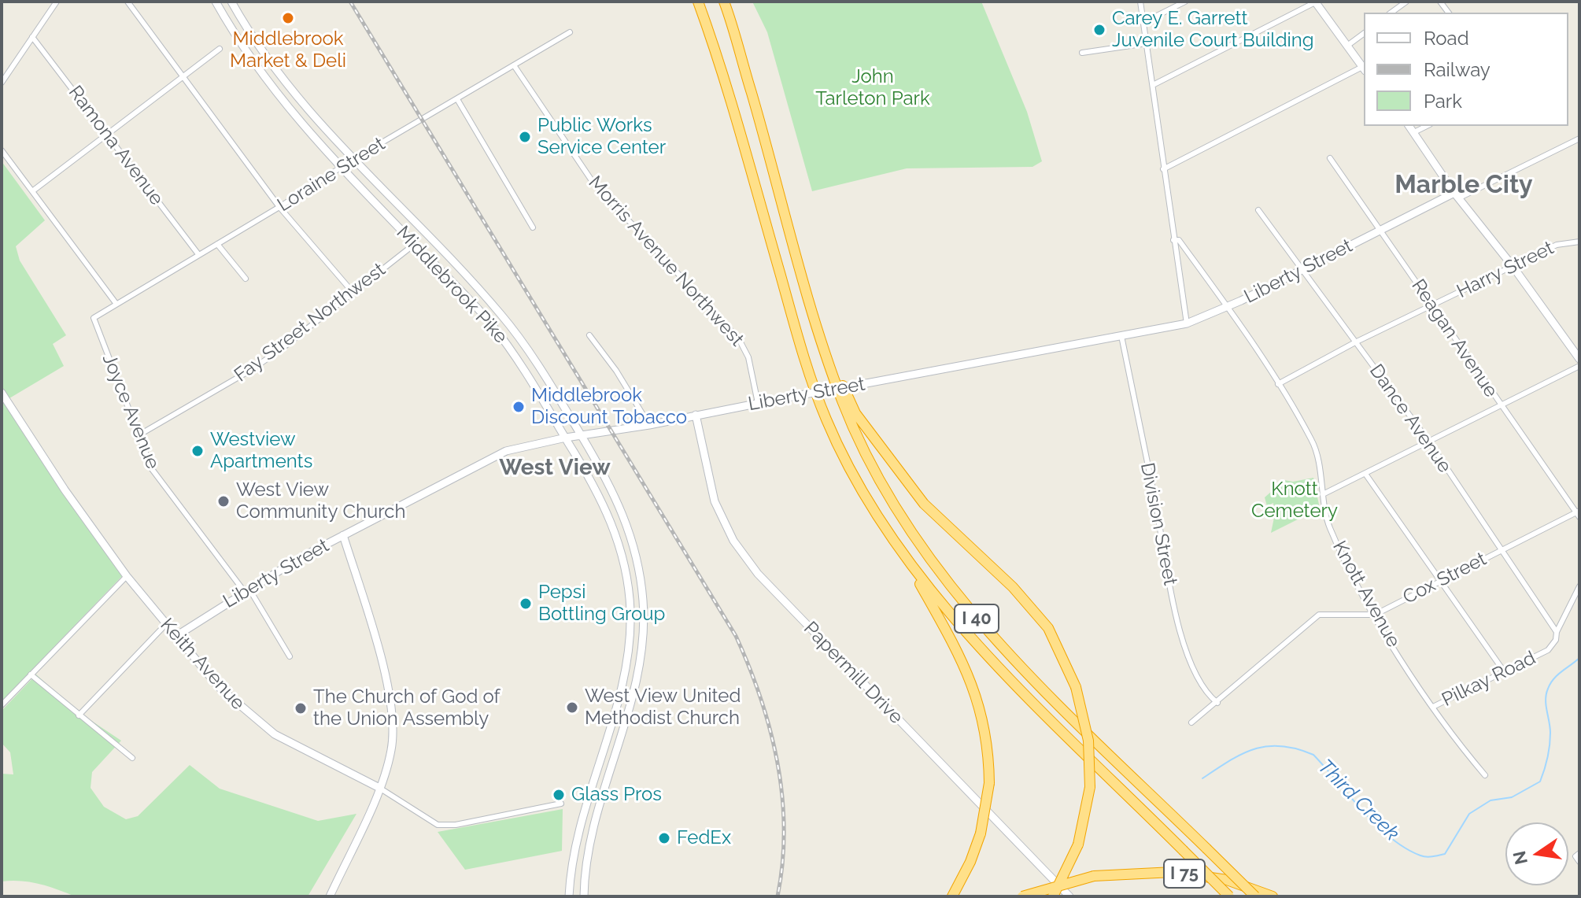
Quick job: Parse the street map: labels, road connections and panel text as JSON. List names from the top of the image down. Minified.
{"streets":{"highway":["I 40","I 75"],"main road":["Liberty Street","Middlebrook Pike","Keith Avenue","Papermill Drive"],"street":["Ramona Avenue","Loraine Street","Morris Avenue Northwest","Harry Street","Fay Street Northwest","Reagan Avenue","Joyce Avenue","Dance Avenue","Division Street","Cox Street","Knott Avenue","Pilkay Road"]},"crossings":[["Ramona Avenue","Loraine Street"],["Loraine Street","Morris Avenue Northwest"],["Loraine Street","Middlebrook Pike"],["Loraine Street","Joyce Avenue"],["Morris Avenue Northwest","Liberty Street"],["Harry Street","Reagan Avenue"],["Harry Street","Dance Avenue"],["Harry Street","Knott Avenue"],["Liberty Street","Middlebrook Pike"],["Liberty Street","Reagan Avenue"],["Liberty Street","Joyce Avenue"],["Liberty Street","Dance Avenue"],["Liberty Street","Division Street"],["Liberty Street","Knott Avenue"],["Liberty Street","Keith Avenue"],["Liberty Street","Papermill Drive"],["Middlebrook Pike","Fay Street Northwest"],["Fay Street Northwest","Joyce Avenue"],["Reagan Avenue","Cox Street"],["Dance Avenue","Cox Street"],["Dance Avenue","Pilkay Road"],["Division Street","Cox Street"],["Cox Street","Knott Avenue"],["Knott Avenue","Pilkay Road"]],"districts":["Marble City","West View"],"water":["Third Creek"],"parks":["John Tarleton Park","Knott Cemetery"],"places":["Middlebrook Market & Deli","Carey E. Garrett Juvenile Court Building","Public Works Service Center","Middlebrook Discount Tobacco","Westview Apartments","West View Community Church","Pepsi Bottling Group","West View United Methodist Church","The Church of God of the Union Assembly","Glass Pros","FedEx"],"legend":["Road","Railway","Park"],"north":"left"}
